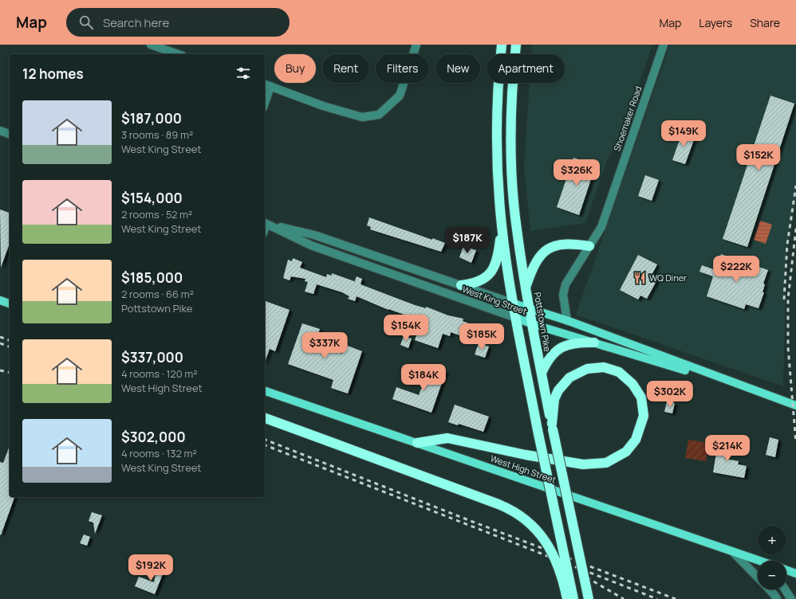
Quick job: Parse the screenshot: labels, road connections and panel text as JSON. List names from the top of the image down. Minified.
{"streets":{"highway":["Pottstown Pike"],"main road":["West King Street","West High Street"],"street":["Shoemaker Road"]},"crossings":[["Shoemaker Road","West King Street"],["West King Street","Pottstown Pike"]],"places":{"restaurant":["WQ Diner"]},"page":{"header":"Map","search":"Search here","nav":["Map","Layers","Share"],"chip":["Buy","Rent","Filters","New","Apartment"],"heading":"12 homes","list":[{"name":"$187,000","note":"3 rooms · 89 m² · West King Street"},{"name":"$154,000","note":"2 rooms · 52 m² · West King Street"},{"name":"$185,000","note":"2 rooms · 66 m² · Pottstown Pike"},{"name":"$337,000","note":"4 rooms · 120 m² · West High Street"},{"name":"$302,000","note":"4 rooms · 132 m² · West King Street"}],"price":["$149K","$152K","$326K","$187K","$222K","$154K","$185K","$337K","$184K","$302K","$214K","$192K"],"map_buttons":["+","−"]}}
